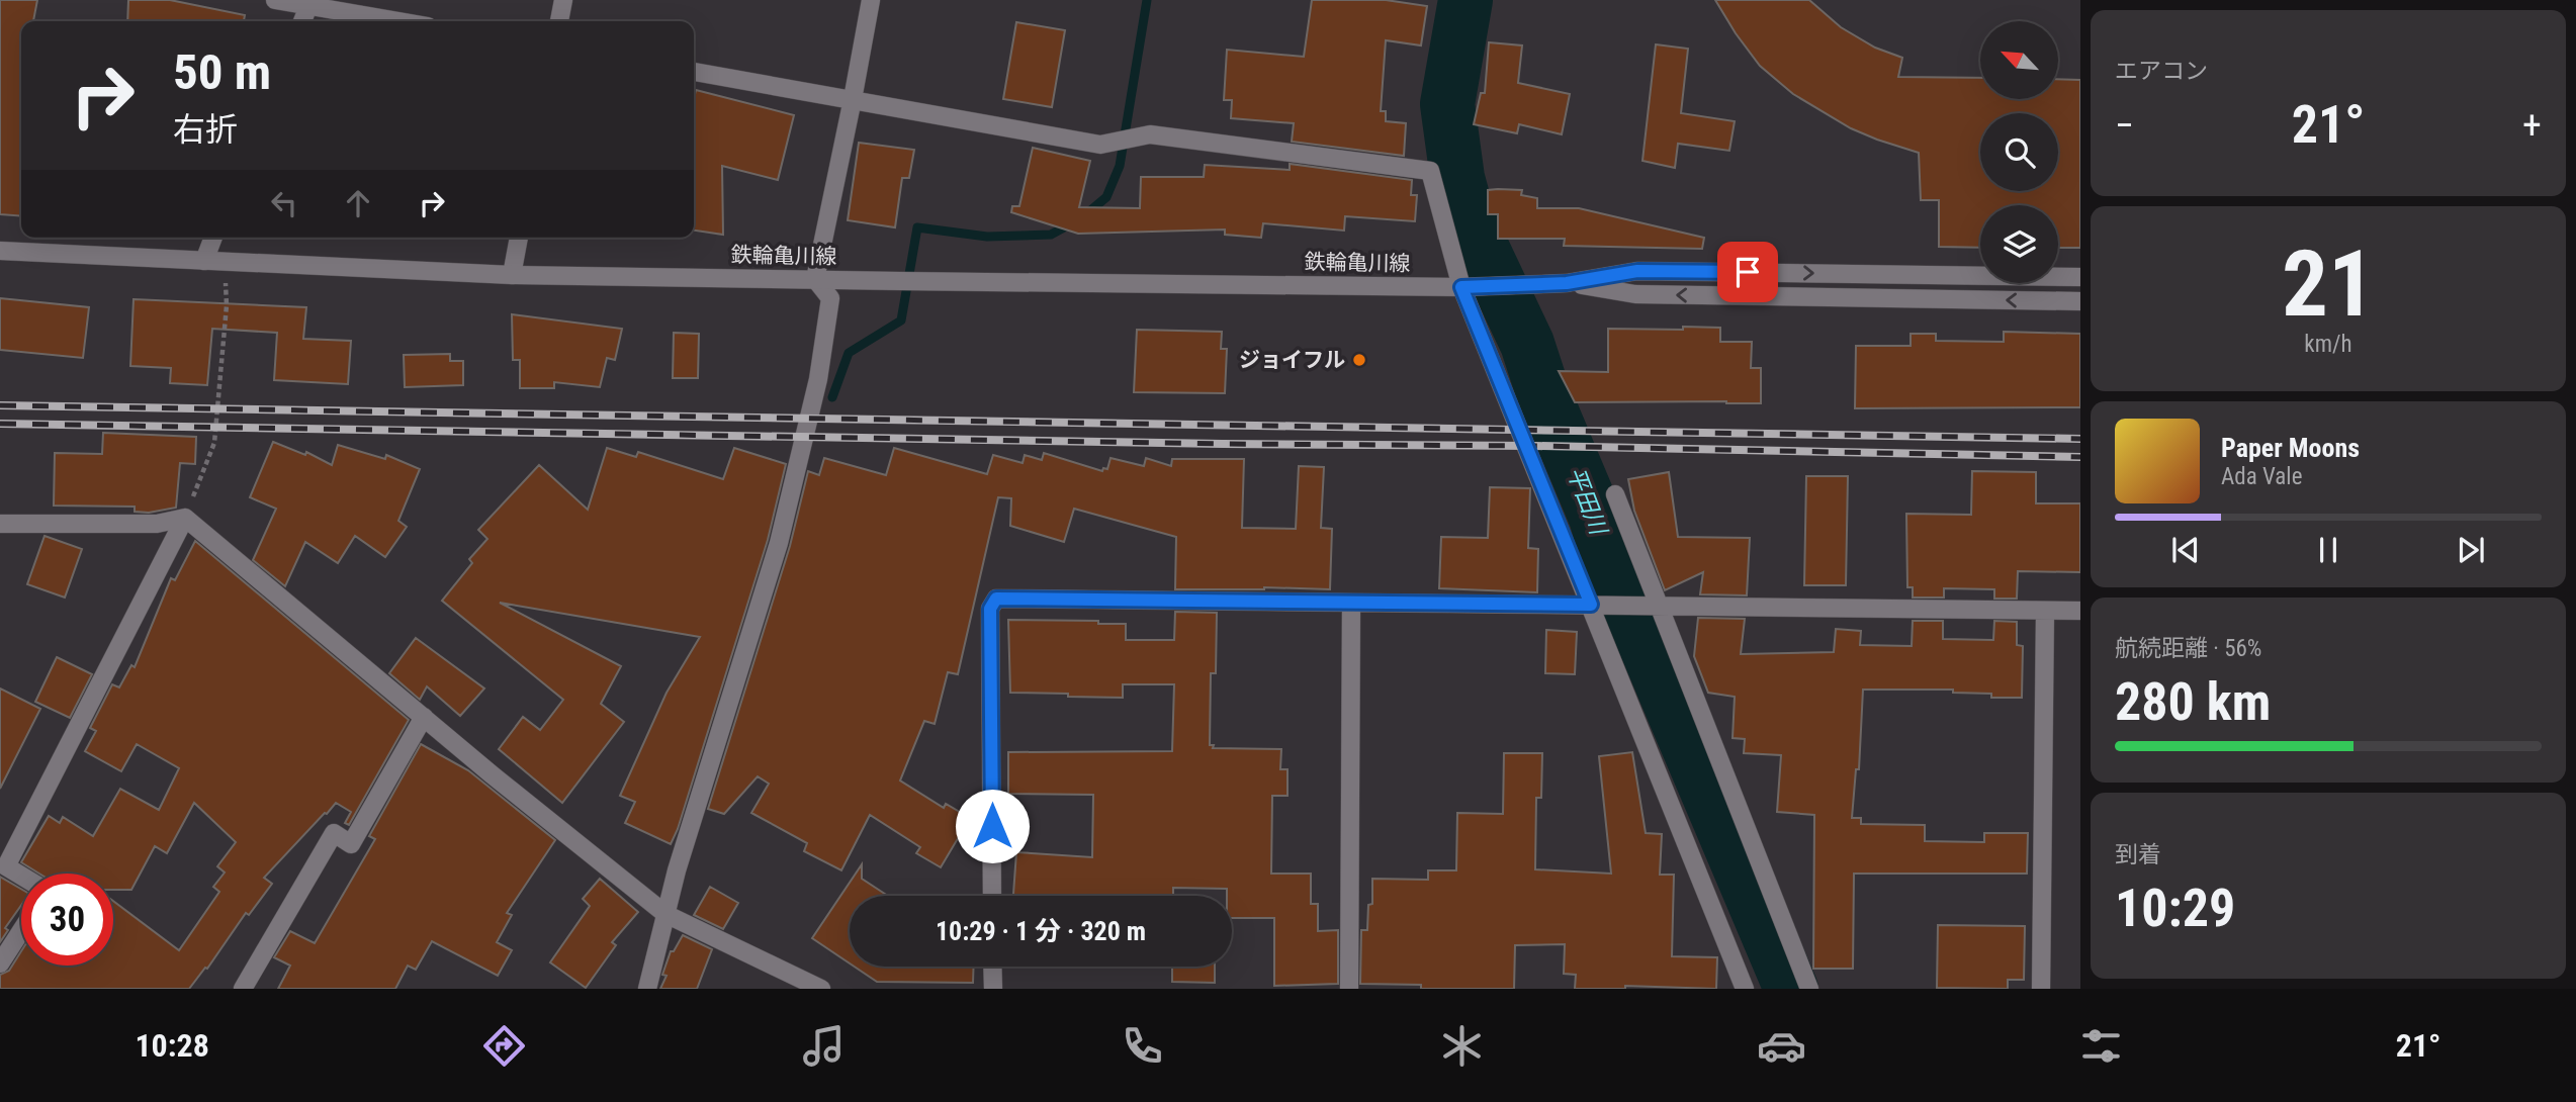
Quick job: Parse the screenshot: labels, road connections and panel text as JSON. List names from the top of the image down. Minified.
{"streets":{"street":["鉄輪亀川線"]},"water":["平田川"],"places":["ジョイフル"],"north":"top left","page":{"tile":["エアコン",["21","km/h"],["航続距離 · 56%","280 km"],["到着","10:29"]],"turn":["50 m","右折"],"heat":["−","21°","+"],"song":["Paper Moons","Ada Vale"],"limit":"30","trip":"10:29 · 1 分 · 320 m","tabs":["10:28","21°"]}}
